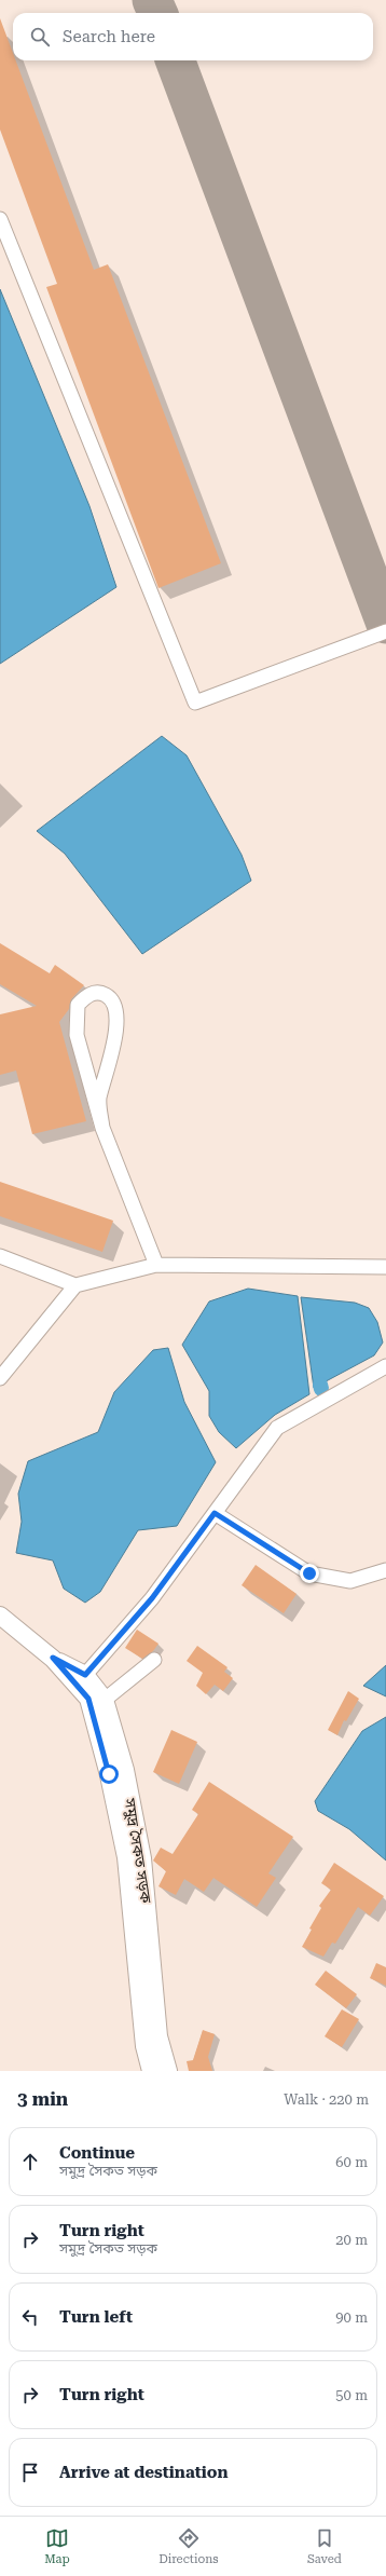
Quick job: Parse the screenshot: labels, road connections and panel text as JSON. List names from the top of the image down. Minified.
{"streets":{"main road":["সমুদ্র সৈকত সড়ক"]},"page":{"search":"Search here","heading":["3 min","Walk · 220 m"],"list":[["Continue","সমুদ্র সৈকত সড়ক","60 m"],["Turn right","সমুদ্র সৈকত সড়ক","20 m"],["Turn left","90 m"],["Turn right","50 m"],"Arrive at destination"],"nav":["Map","Directions","Saved"]}}
